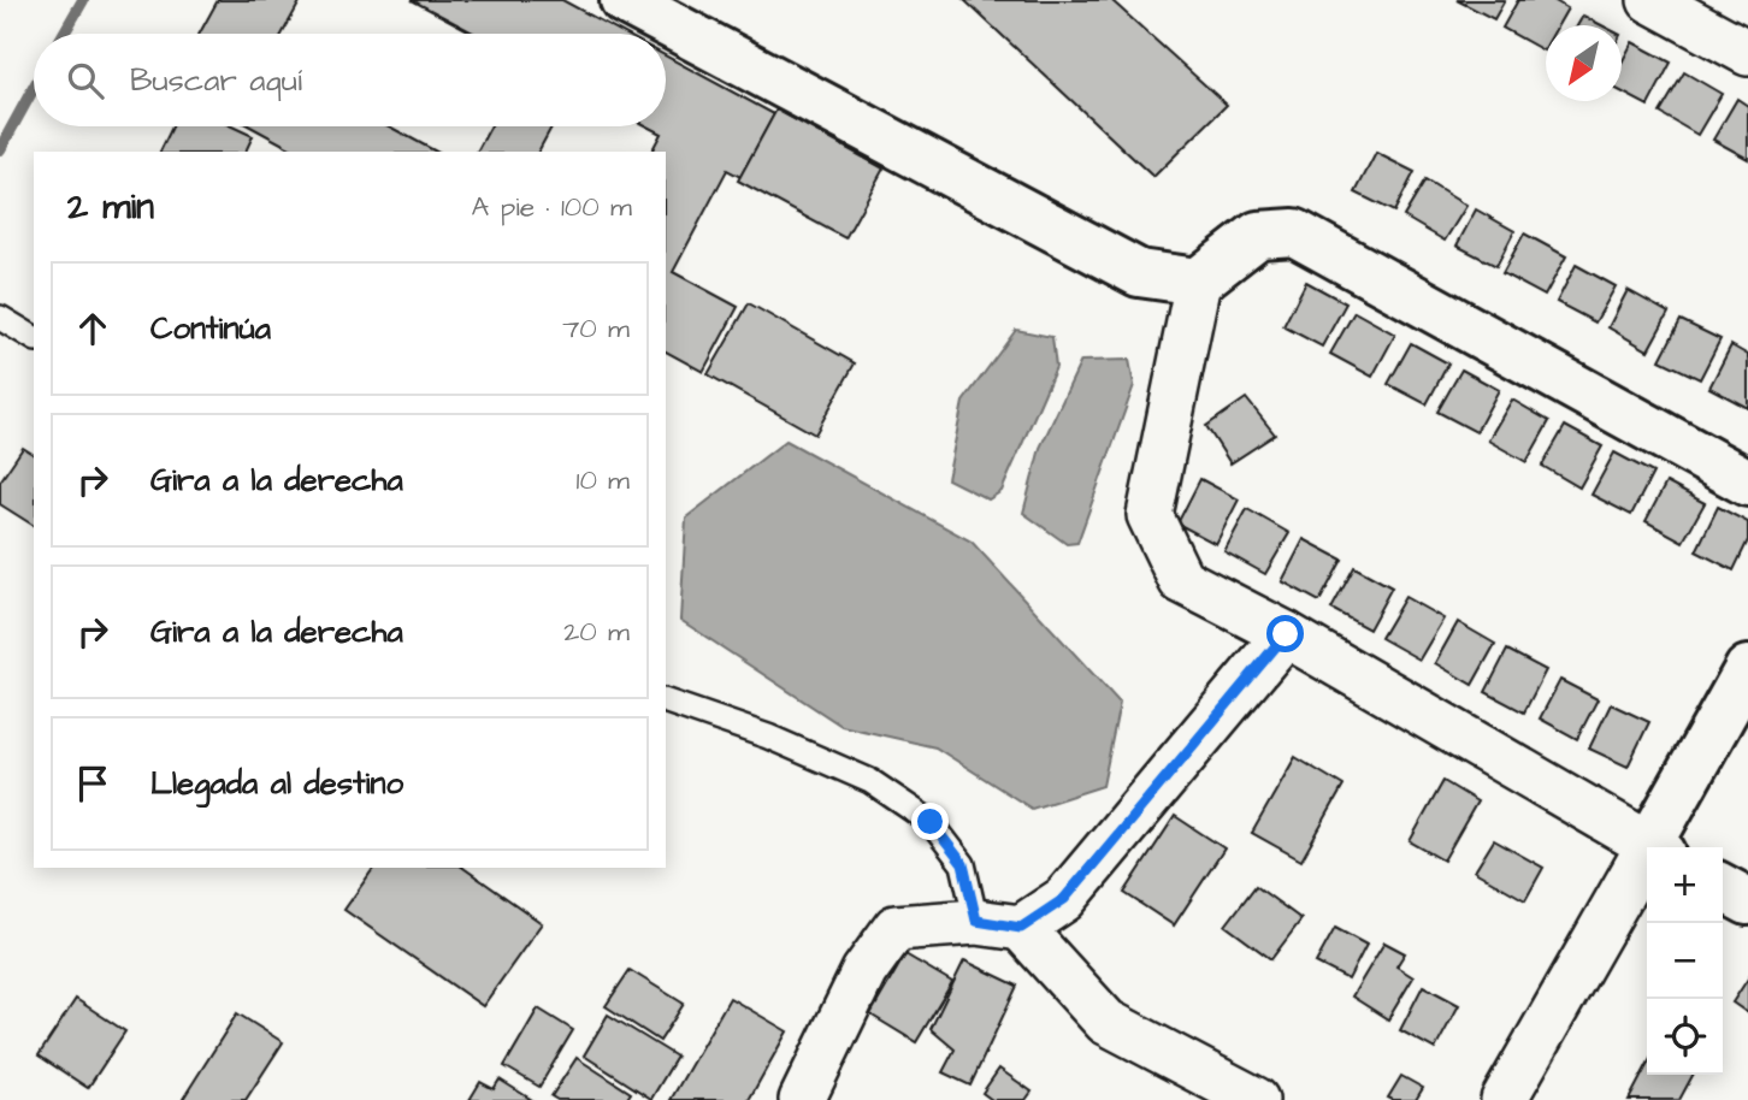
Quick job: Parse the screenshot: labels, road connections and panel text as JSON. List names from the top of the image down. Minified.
{"north":"bottom left","page":{"search":"Buscar aquí","heading":["2 min","A pie · 100 m"],"list":[["Continúa","70 m"],["Gira a la derecha","10 m"],["Gira a la derecha","20 m"],"Llegada al destino"],"map_buttons":["+","−"]}}
